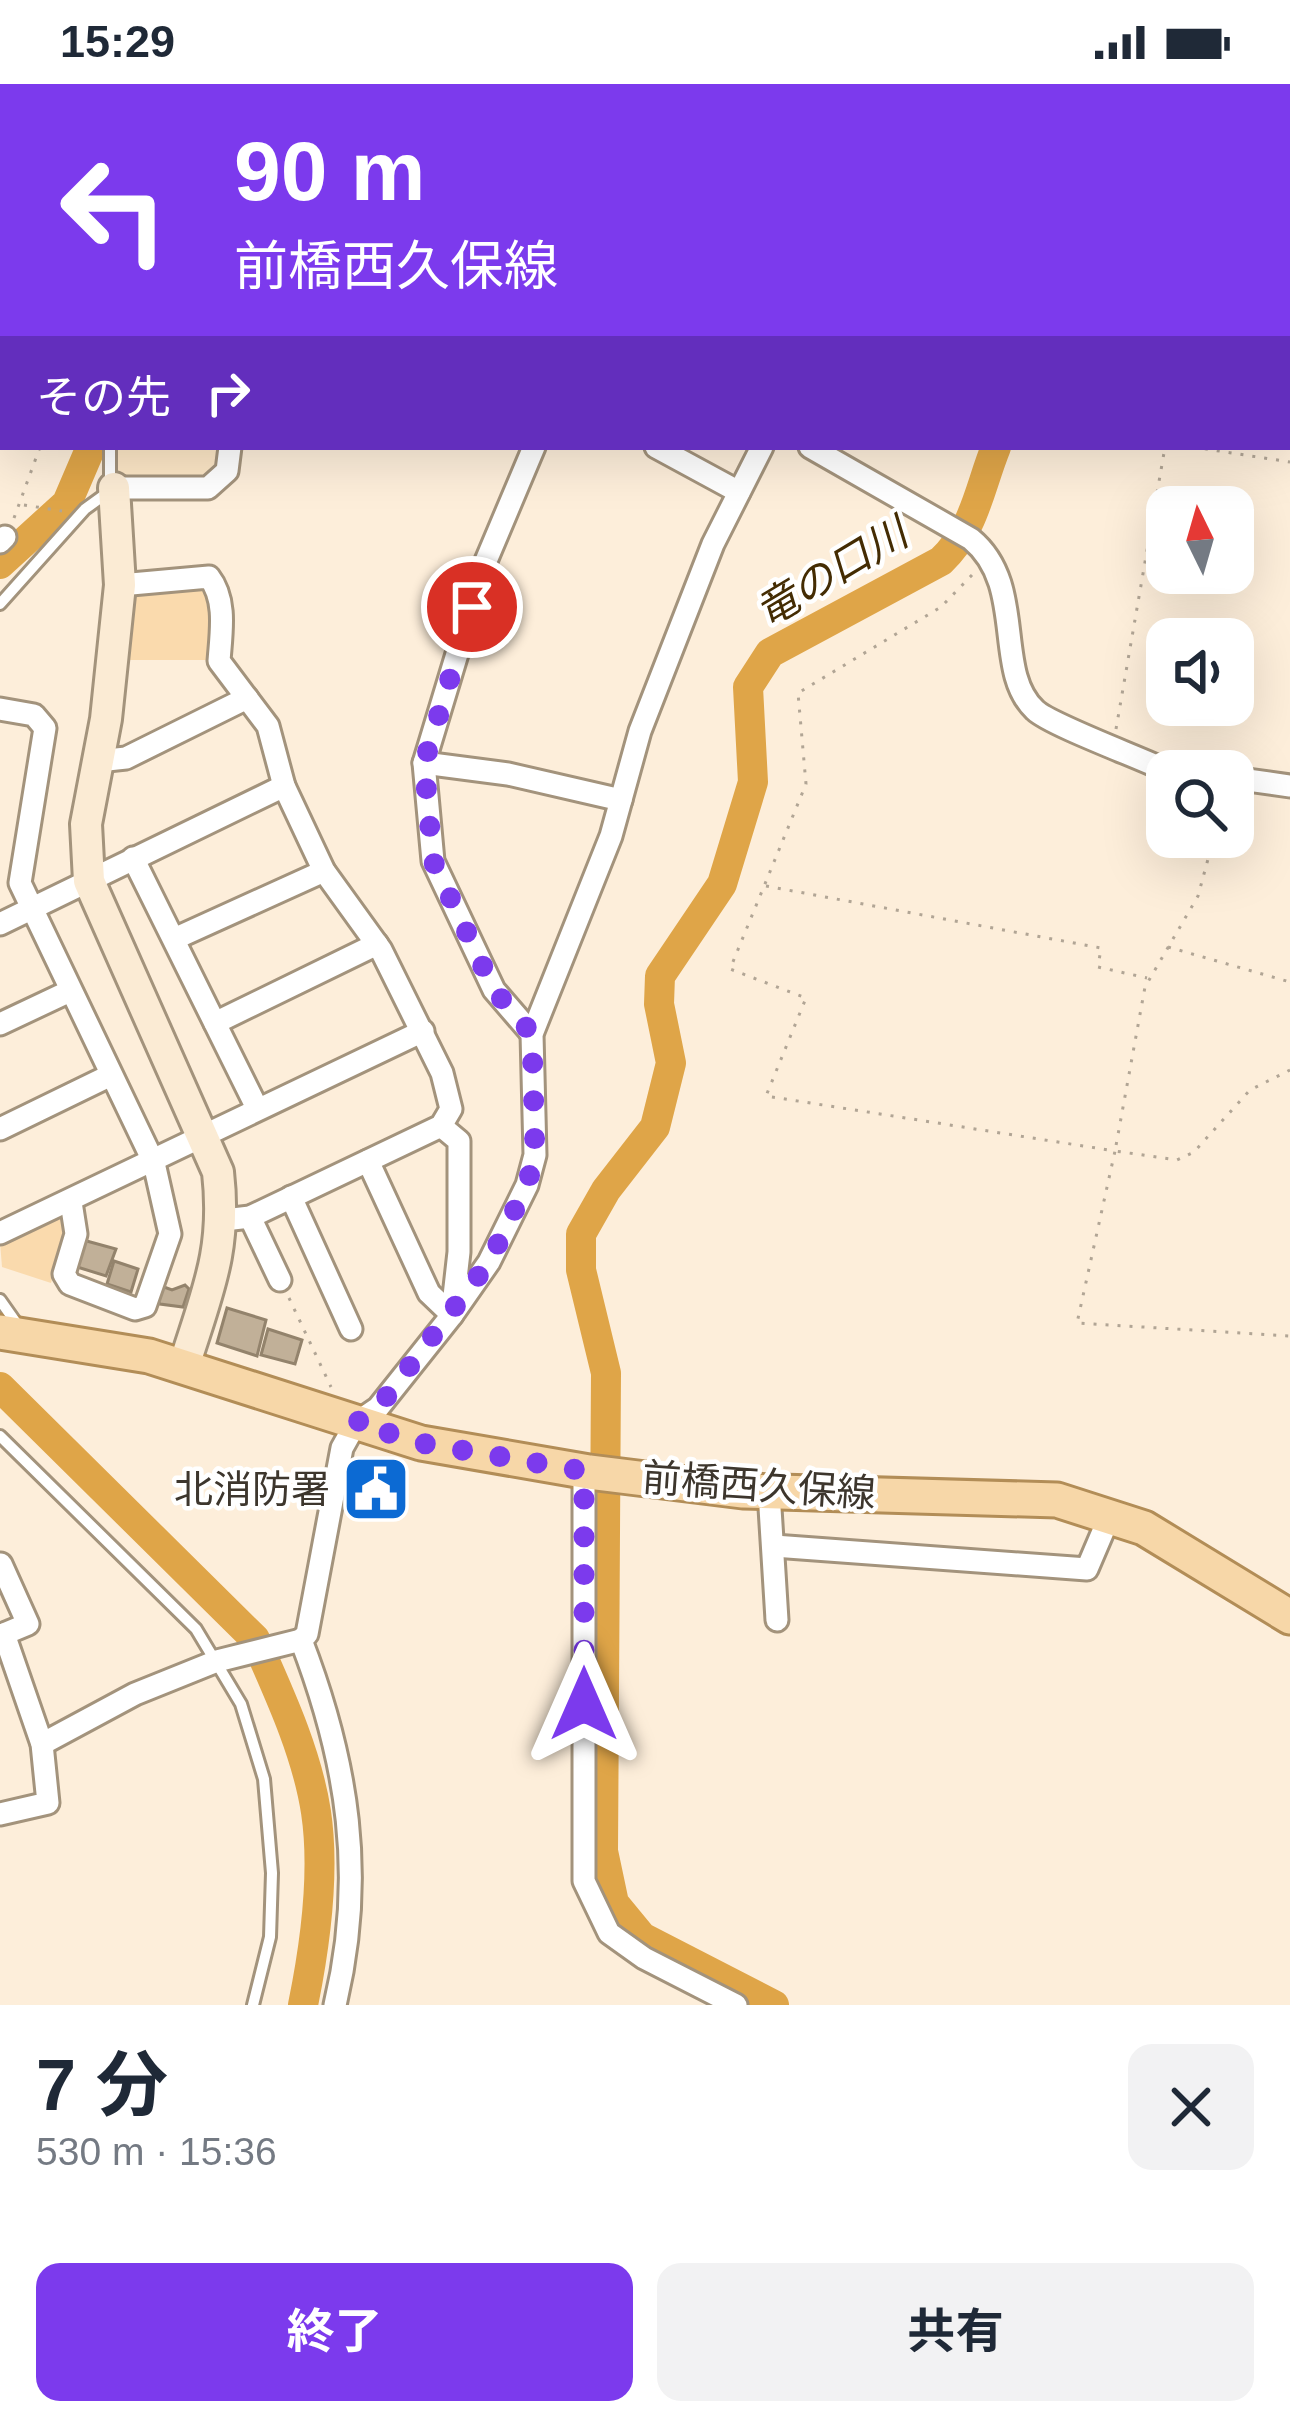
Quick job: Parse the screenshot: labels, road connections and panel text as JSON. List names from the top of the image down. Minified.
{"streets":{"main road":["前橋西久保線"]},"water":["竜の口川"],"places":{"public building":["北消防署"]},"north":"top","page":{"status":"15:29","turn":["90 m","前橋西久保線"],"then":"その先","heading":["7 分","530 m · 15:36"],"buttons":["終了","共有"]}}
